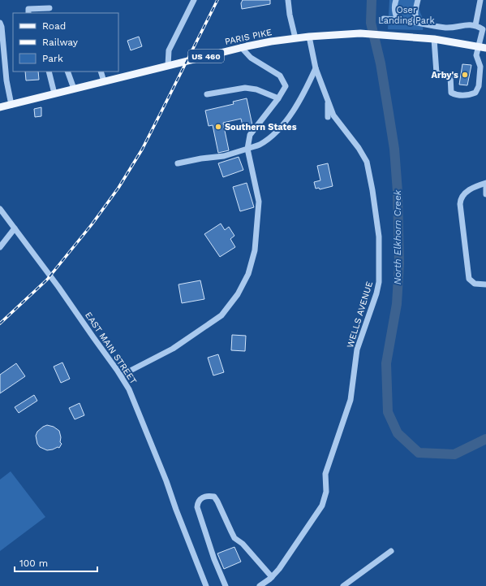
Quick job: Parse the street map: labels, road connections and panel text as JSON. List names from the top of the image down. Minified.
{"streets":{"main road":["PARIS PIKE","US 460"],"street":["WELLS AVENUE","EAST MAIN STREET"]},"crossings":[["PARIS PIKE","WELLS AVENUE"]],"water":["North Elkhorn Creek"],"parks":["Oser Landing Park"],"places":["Arby's","Southern States"],"legend":["Road","Railway","Park"],"scale_bar":"100 m"}
